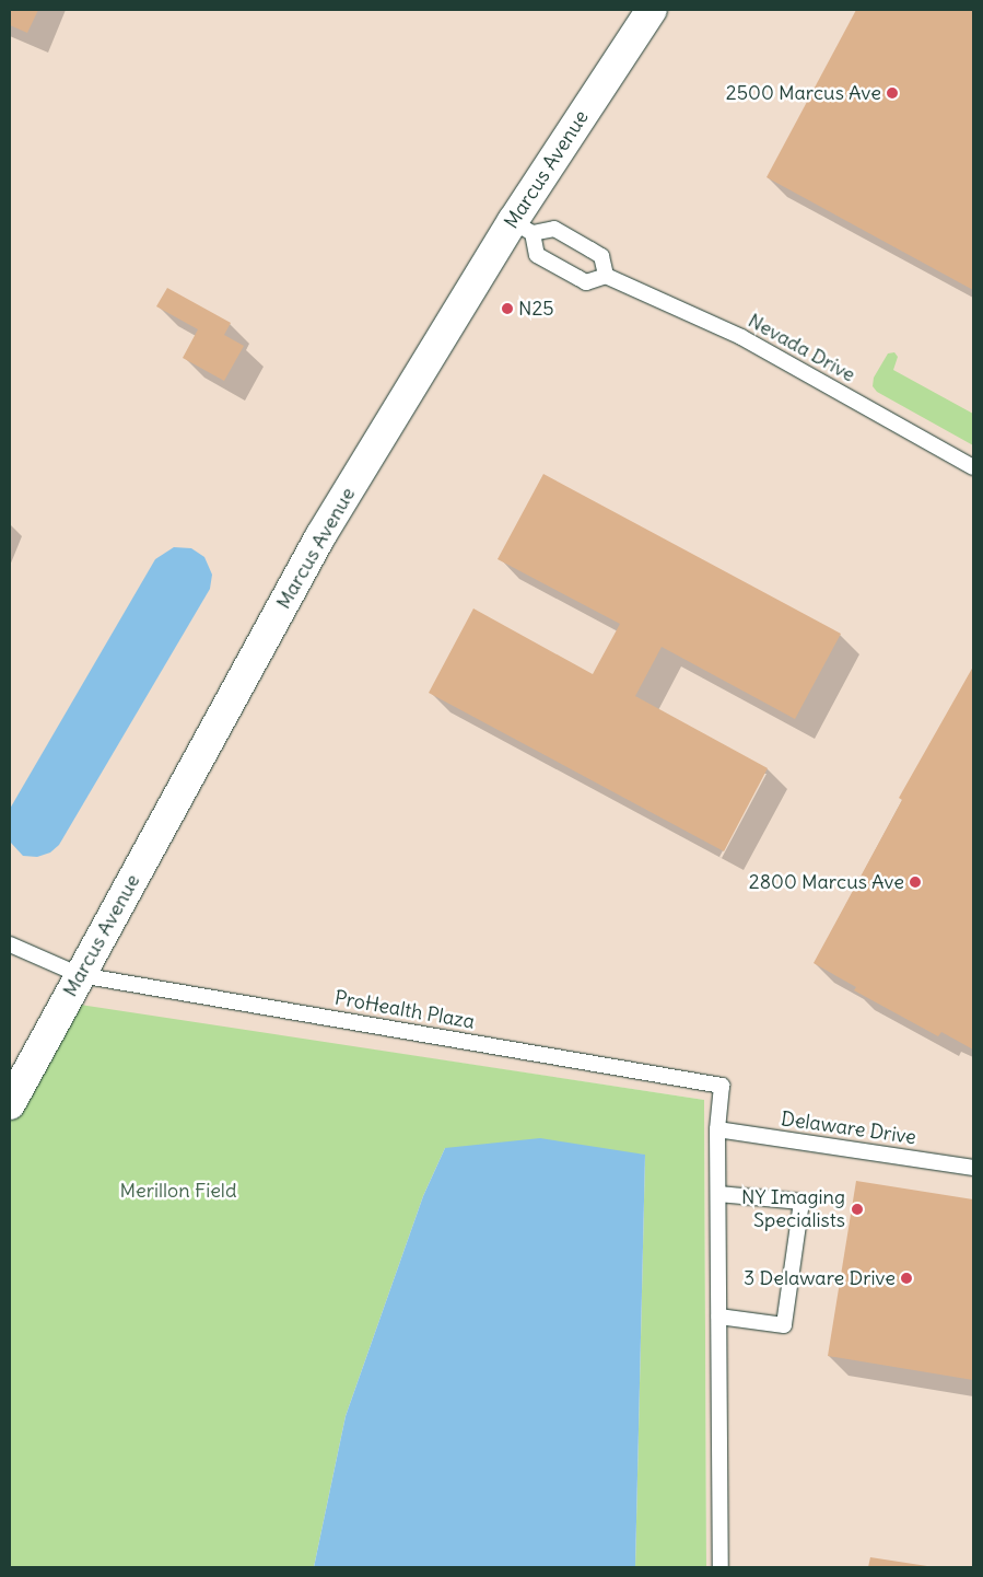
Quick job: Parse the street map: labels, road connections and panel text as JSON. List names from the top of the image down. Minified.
{"streets":{"main road":["Marcus Avenue"],"lane":["Nevada Drive","ProHealth Plaza","Delaware Drive"]},"crossings":[["Marcus Avenue","ProHealth Plaza"],["ProHealth Plaza","Delaware Drive"]],"parks":["Merillon Field"],"places":["2500 Marcus Ave","N25","2800 Marcus Ave","NY Imaging Specialists","3 Delaware Drive"]}
